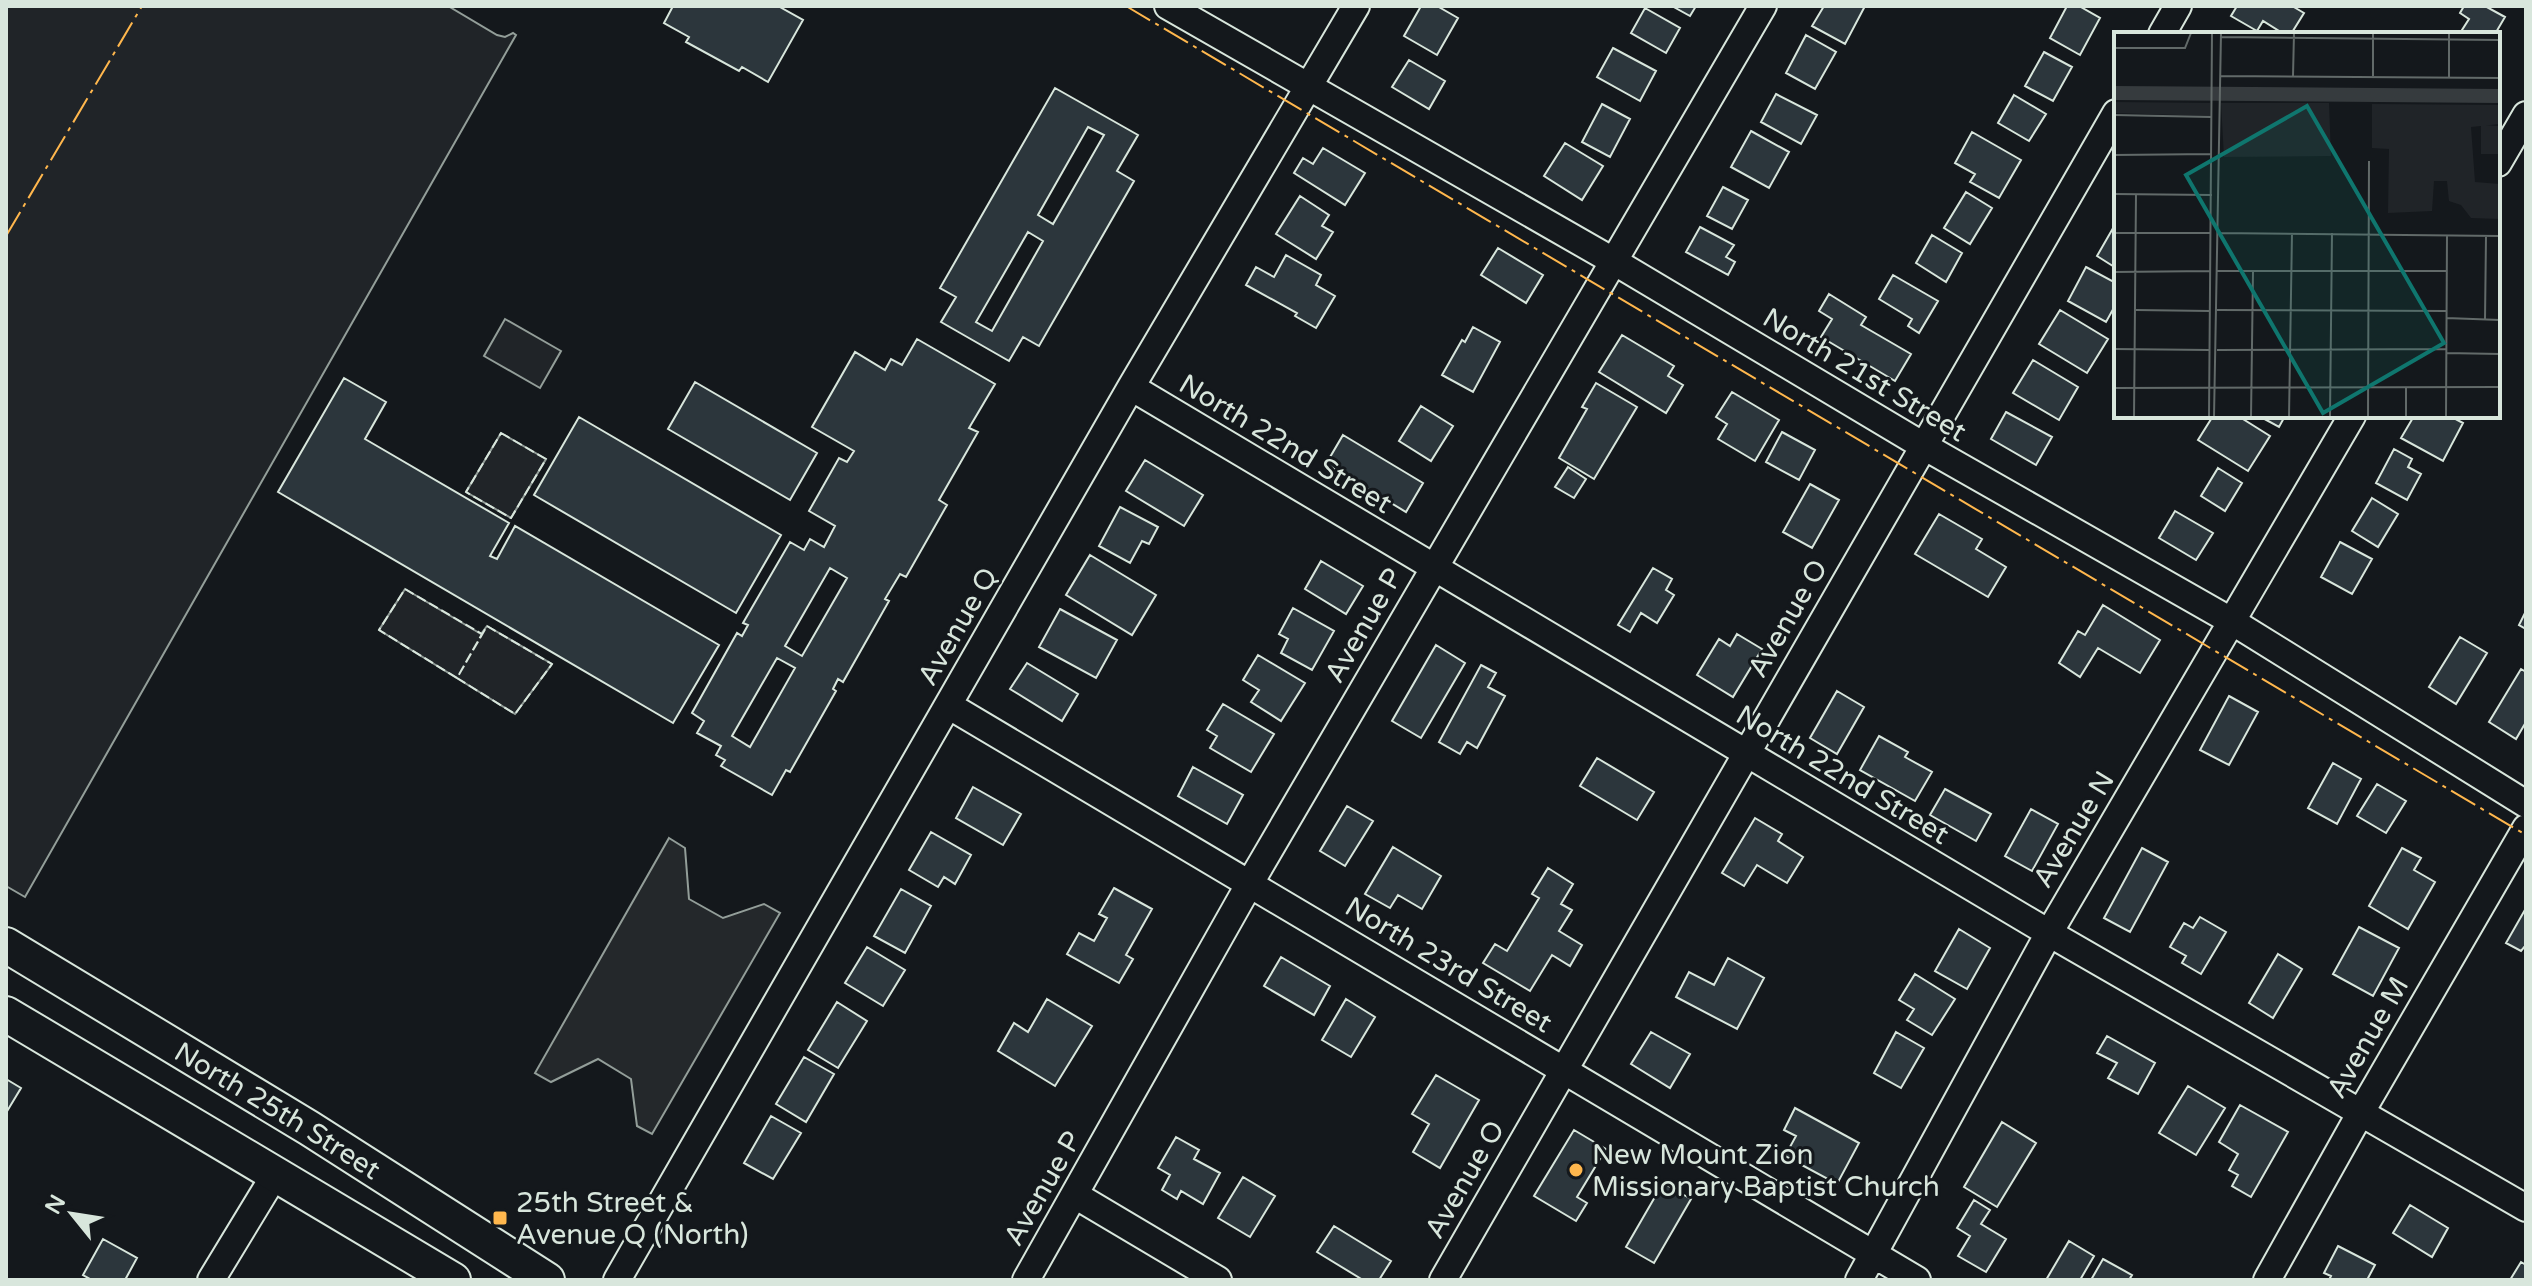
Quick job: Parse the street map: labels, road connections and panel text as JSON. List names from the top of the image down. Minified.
{"streets":{"main road":["North 25th Street"],"street":["North 21st Street","North 22nd Street","Avenue O","Avenue P","Avenue Q","Avenue N","North 23rd Street","Avenue M"]},"crossings":[["North 21st Street","Avenue O"],["North 21st Street","Avenue P"],["North 21st Street","Avenue Q"],["North 21st Street","Avenue N"],["North 22nd Street","Avenue O"],["North 22nd Street","Avenue P"],["North 22nd Street","Avenue Q"],["North 22nd Street","Avenue N"],["North 22nd Street","Avenue M"],["Avenue O","North 23rd Street"],["Avenue P","North 23rd Street"],["Avenue Q","North 23rd Street"],["Avenue N","North 23rd Street"]],"places":{"other":["New Mount Zion Missionary Baptist Church"],"transit":["25th Street & Avenue Q (North)"]},"north":"top left"}
